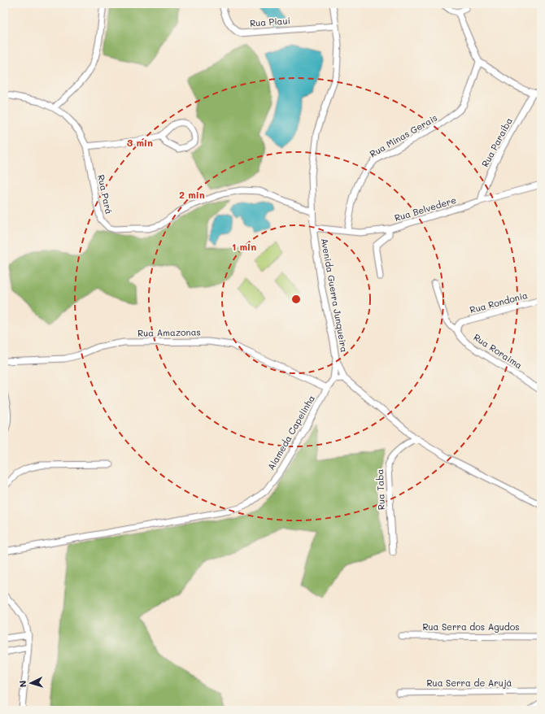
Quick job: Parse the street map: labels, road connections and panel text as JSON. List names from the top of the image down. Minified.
{"streets":{"street":["Rua Piauí","Rua Minas Gerais","Rua Paraíba","Rua Pará","Rua Belvedere","Avenida Guerra Junqueira","Rua Rondonia","Rua Amazonas","Rua Roraima","Alameda Capelinha","Rua Taba","Rua Serra dos Agudos","Rua Serra de Arujá"]},"crossings":[["Rua Piauí","Avenida Guerra Junqueira"],["Rua Minas Gerais","Rua Belvedere"],["Rua Paraíba","Rua Belvedere"],["Rua Pará","Avenida Guerra Junqueira"],["Rua Belvedere","Avenida Guerra Junqueira"],["Avenida Guerra Junqueira","Alameda Capelinha"],["Rua Rondonia","Rua Roraima"],["Rua Amazonas","Alameda Capelinha"]],"north":"left","rings":["3 min","2 min","1 min"]}
